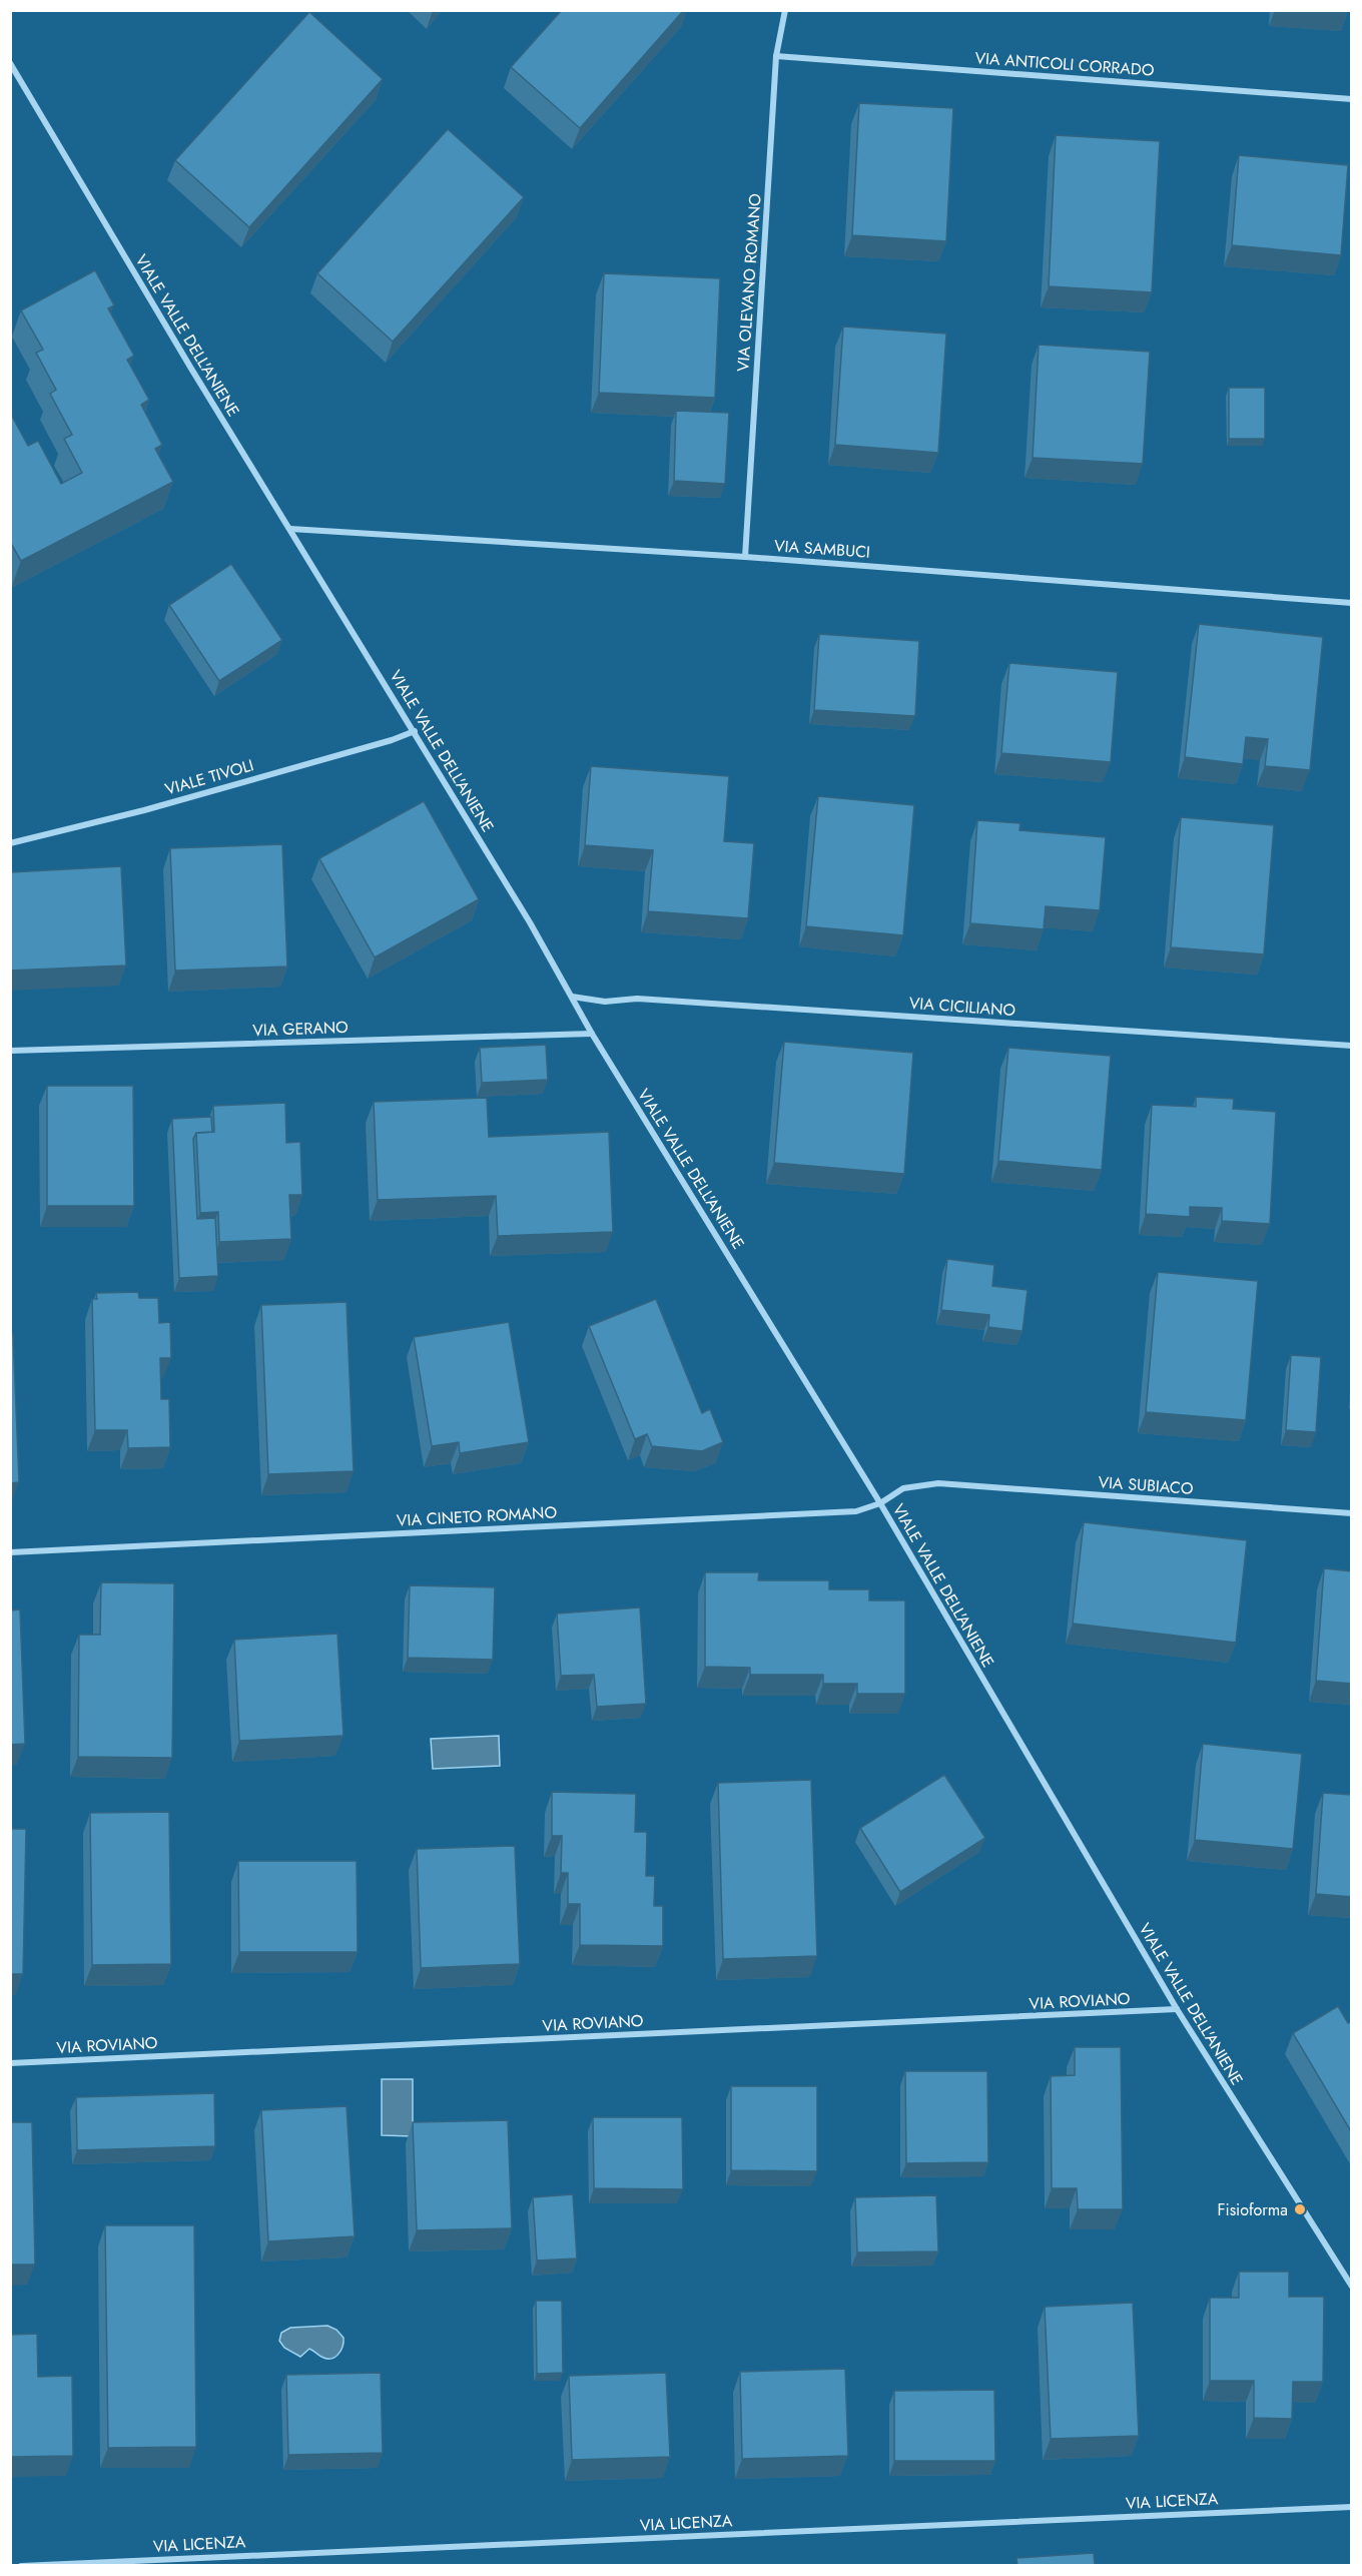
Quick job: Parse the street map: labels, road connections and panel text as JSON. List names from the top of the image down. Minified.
{"streets":{"street":["VIA ANTICOLI CORRADO","VIA OLEVANO ROMANO","VIALE VALLE DELL'ANIENE","VIA SAMBUCI","VIALE TIVOLI","VIA CICILIANO","VIA GERANO","VIA SUBIACO","VIA CINETO ROMANO","VIA ROVIANO","VIA LICENZA"]},"crossings":[["VIA ANTICOLI CORRADO","VIA OLEVANO ROMANO"],["VIA OLEVANO ROMANO","VIA SAMBUCI"],["VIALE VALLE DELL'ANIENE","VIA SAMBUCI"],["VIALE VALLE DELL'ANIENE","VIALE TIVOLI"],["VIALE VALLE DELL'ANIENE","VIA CICILIANO"],["VIALE VALLE DELL'ANIENE","VIA GERANO"],["VIALE VALLE DELL'ANIENE","VIA CINETO ROMANO"],["VIALE VALLE DELL'ANIENE","VIA ROVIANO"],["VIA SUBIACO","VIA CINETO ROMANO"]],"places":["Fisioforma"]}
